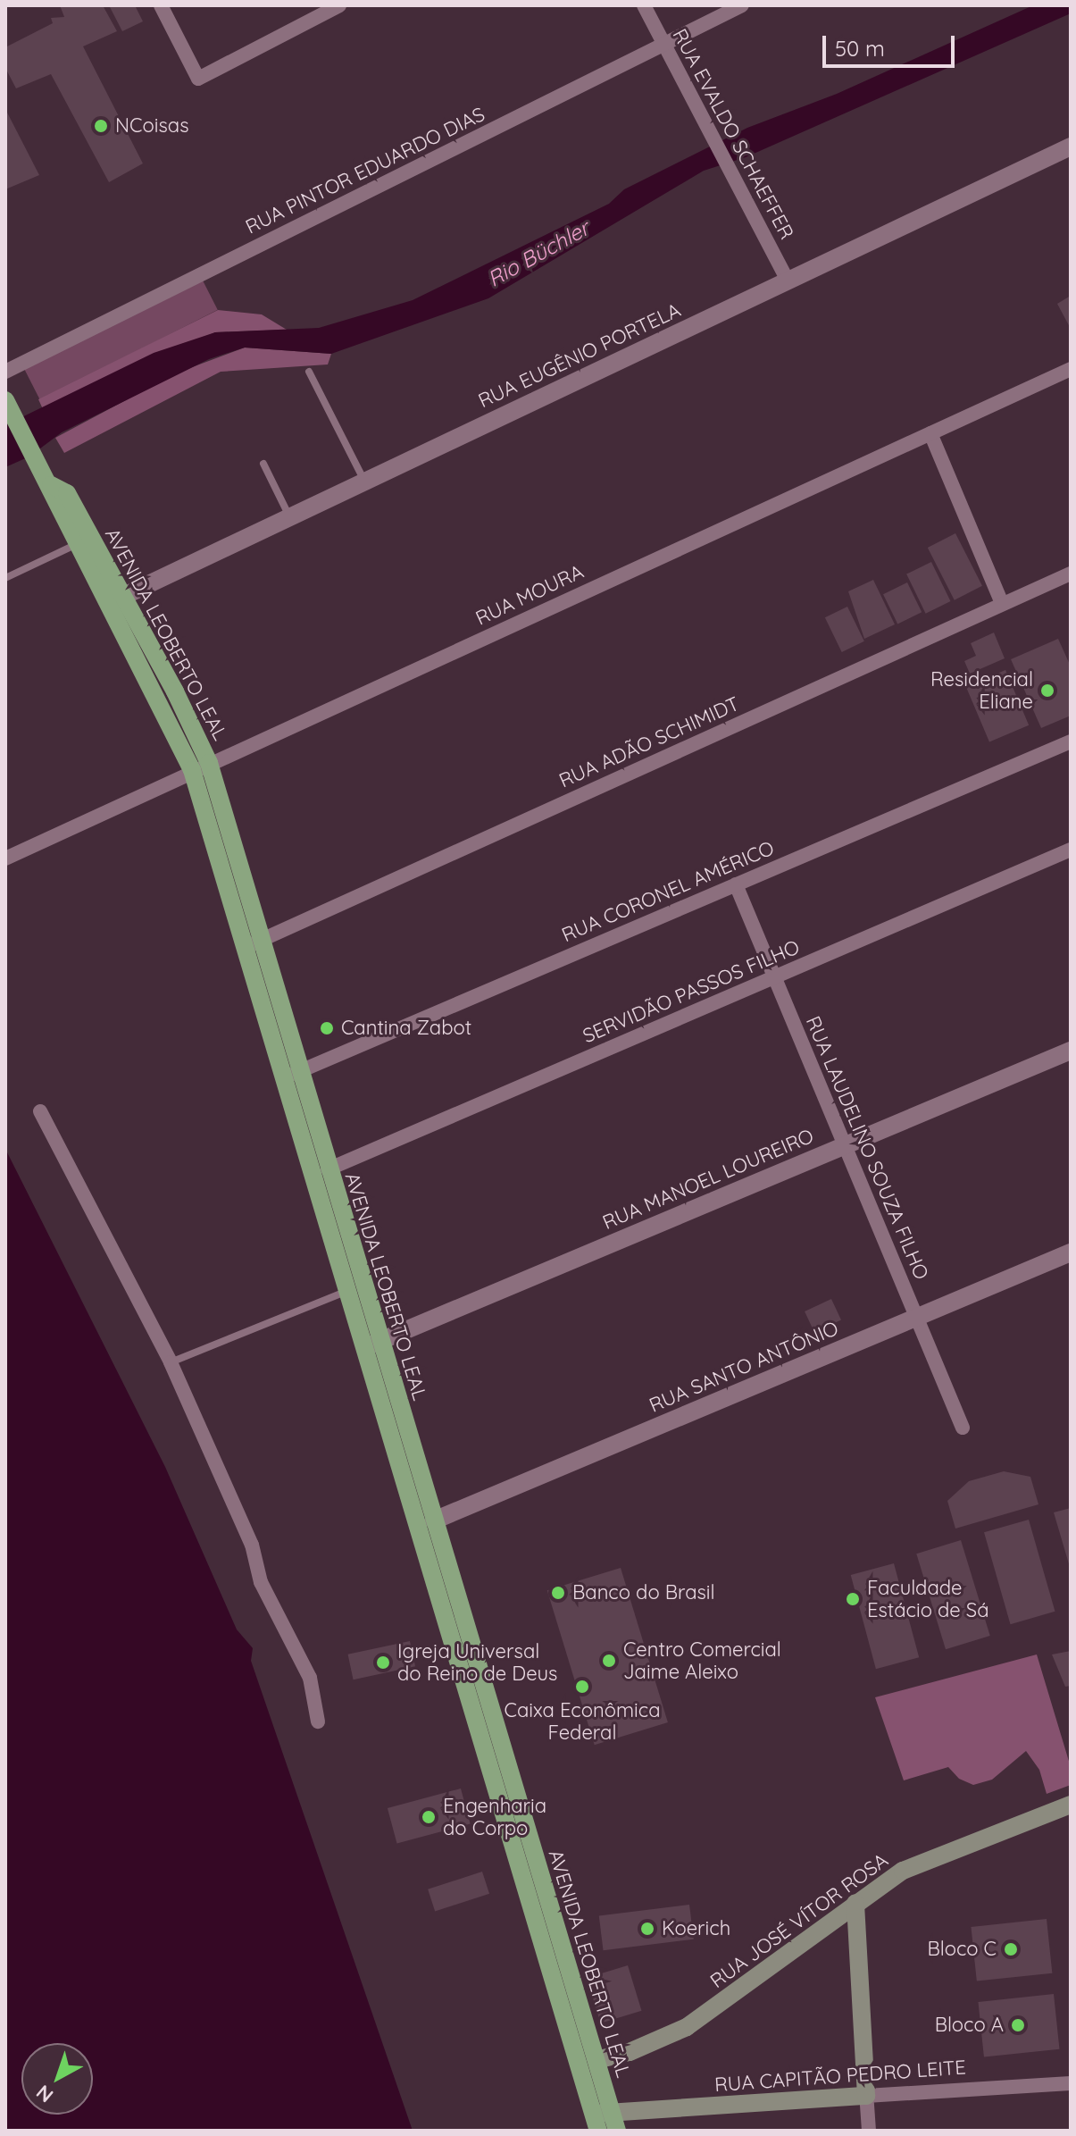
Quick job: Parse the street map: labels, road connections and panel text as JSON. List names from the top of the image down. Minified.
{"streets":{"main road":["AVENIDA LEOBERTO LEAL","RUA JOSÉ VÍTOR ROSA","RUA CAPITÃO PEDRO LEITE"],"street":["RUA EVALDO SCHAEFFER","RUA PINTOR EDUARDO DIAS","RUA EUGÊNIO PORTELA","RUA MOURA","RUA ADÃO SCHIMIDT","RUA CORONEL AMÉRICO","SERVIDÃO PASSOS FILHO","RUA LAUDELINO SOUZA FILHO","RUA MANOEL LOUREIRO","RUA SANTO ANTÔNIO"]},"crossings":[["RUA EVALDO SCHAEFFER","RUA PINTOR EDUARDO DIAS"],["RUA EVALDO SCHAEFFER","RUA EUGÊNIO PORTELA"],["RUA EUGÊNIO PORTELA","AVENIDA LEOBERTO LEAL"],["RUA MOURA","AVENIDA LEOBERTO LEAL"],["AVENIDA LEOBERTO LEAL","RUA ADÃO SCHIMIDT"],["AVENIDA LEOBERTO LEAL","RUA CORONEL AMÉRICO"],["AVENIDA LEOBERTO LEAL","SERVIDÃO PASSOS FILHO"],["AVENIDA LEOBERTO LEAL","RUA MANOEL LOUREIRO"],["AVENIDA LEOBERTO LEAL","RUA SANTO ANTÔNIO"],["AVENIDA LEOBERTO LEAL","RUA JOSÉ VÍTOR ROSA"],["AVENIDA LEOBERTO LEAL","RUA CAPITÃO PEDRO LEITE"],["RUA CORONEL AMÉRICO","RUA LAUDELINO SOUZA FILHO"],["SERVIDÃO PASSOS FILHO","RUA LAUDELINO SOUZA FILHO"],["RUA LAUDELINO SOUZA FILHO","RUA MANOEL LOUREIRO"],["RUA LAUDELINO SOUZA FILHO","RUA SANTO ANTÔNIO"]],"water":["Rio Büchler"],"places":["NCoisas","Residencial Eliane","Cantina Zabot","Banco do Brasil","Faculdade Estácio de Sá","Centro Comercial Jaime Aleixo","Igreja Universal do Reino de Deus","Caixa Econômica Federal","Engenharia do Corpo","Koerich","Bloco C","Bloco A"],"scale_bar":"50 m","north":"bottom left"}
